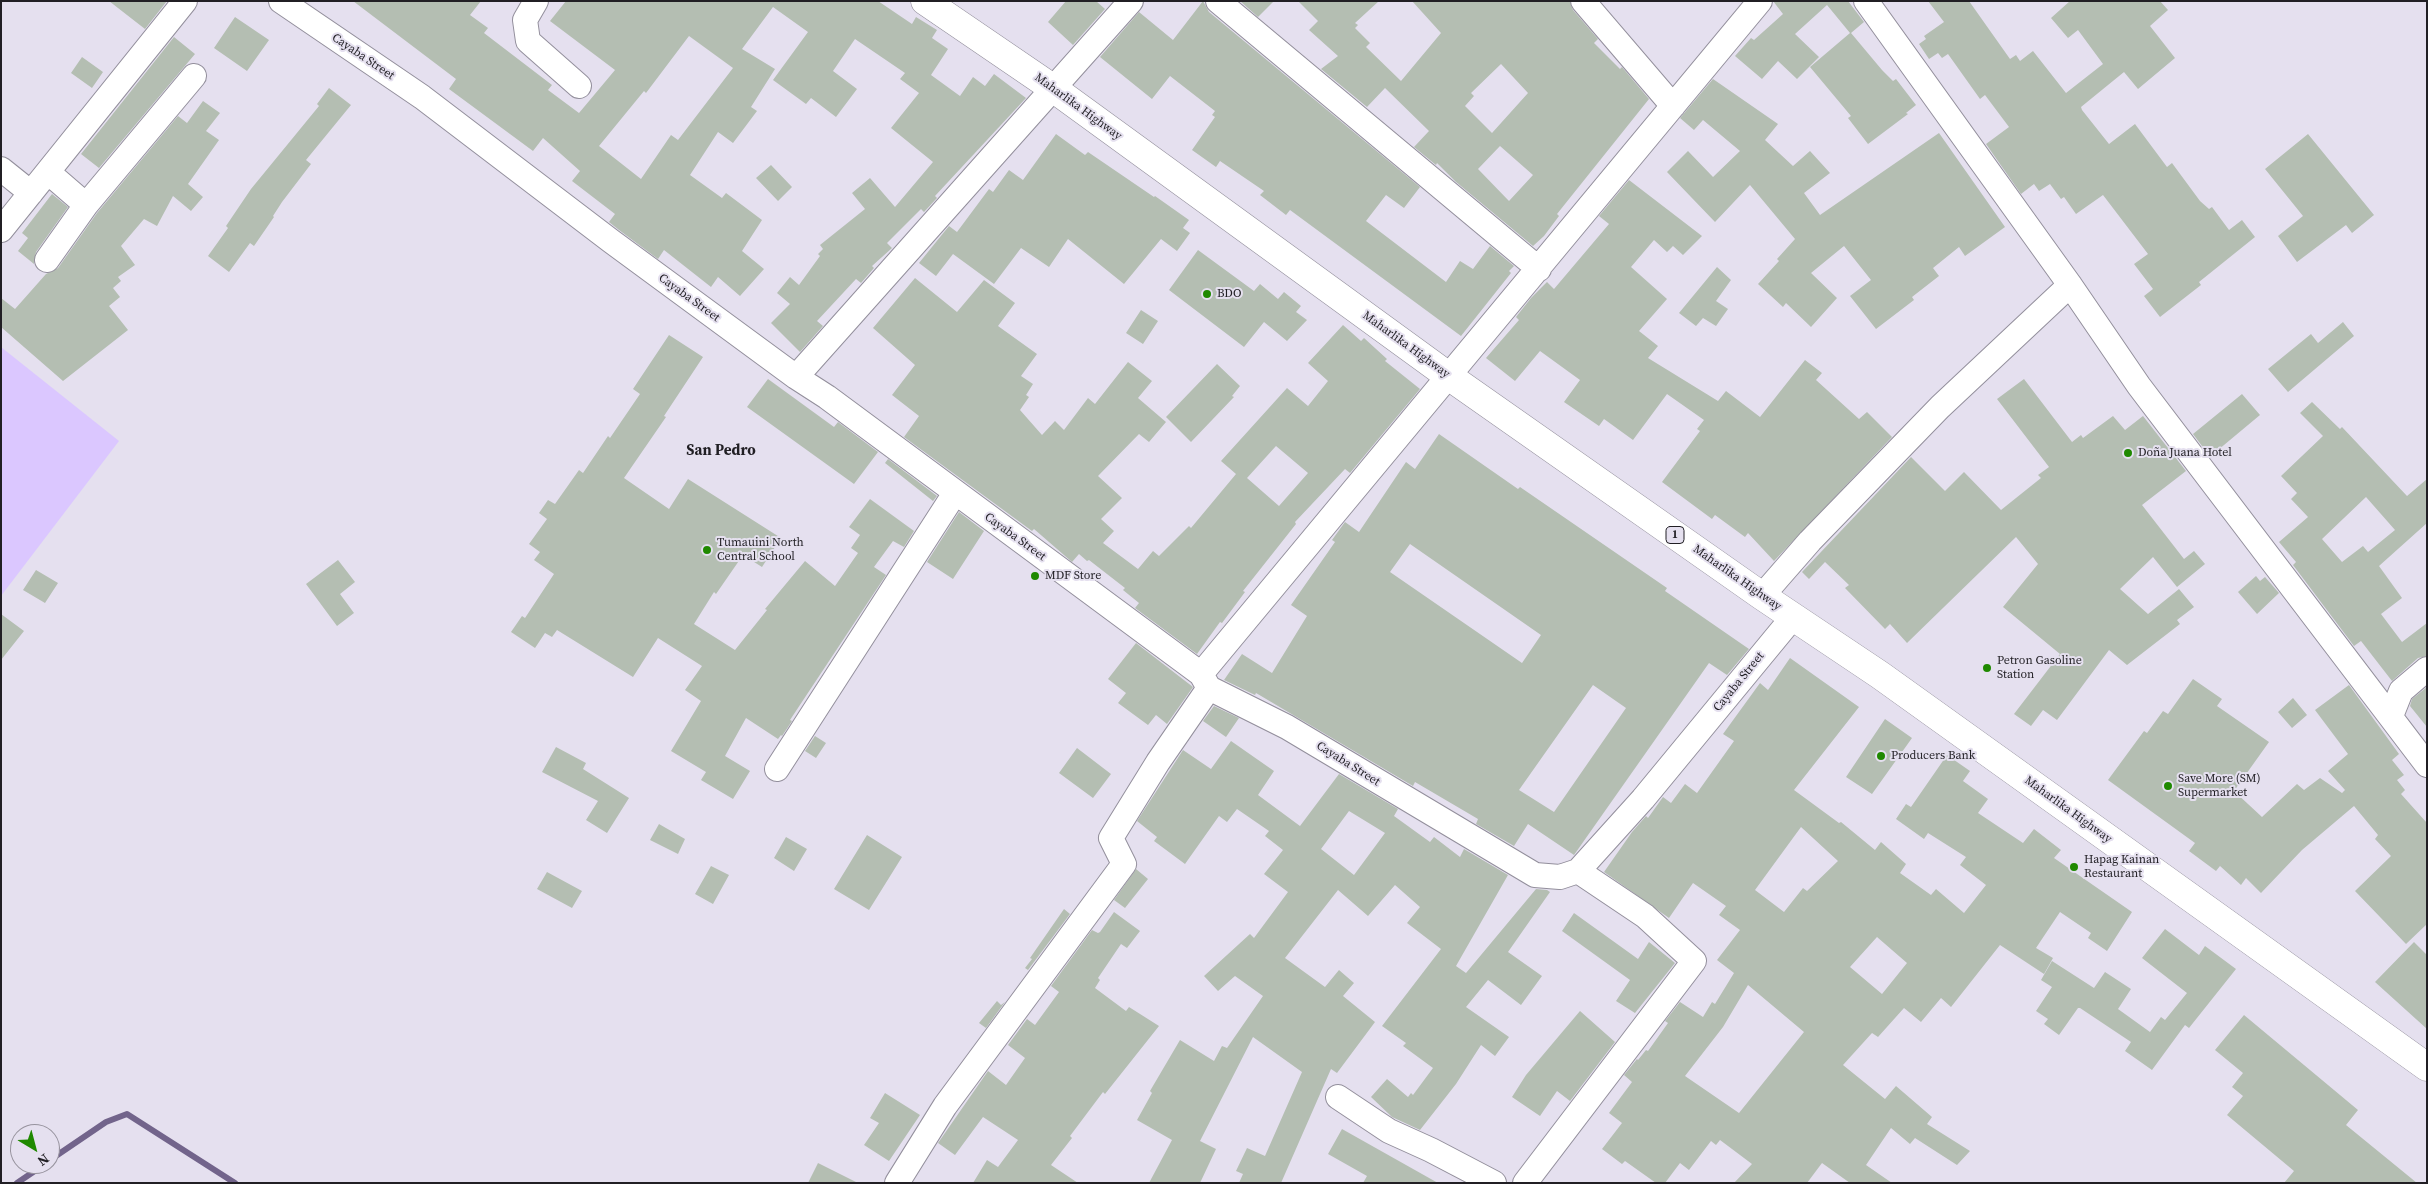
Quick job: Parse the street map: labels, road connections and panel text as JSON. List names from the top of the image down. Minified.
{"streets":{"main road":["Maharlika Highway","1"],"street":["Cayaba Street"]},"crossings":[["Cayaba Street","Maharlika Highway"]],"districts":["San Pedro"],"places":["BDO","Doña Juana Hotel","Tumauini North Central School","MDF Store","Petron Gasoline Station","Producers Bank","Save More (SM) Supermarket","Hapag Kainan Restaurant"],"north":"bottom right"}
